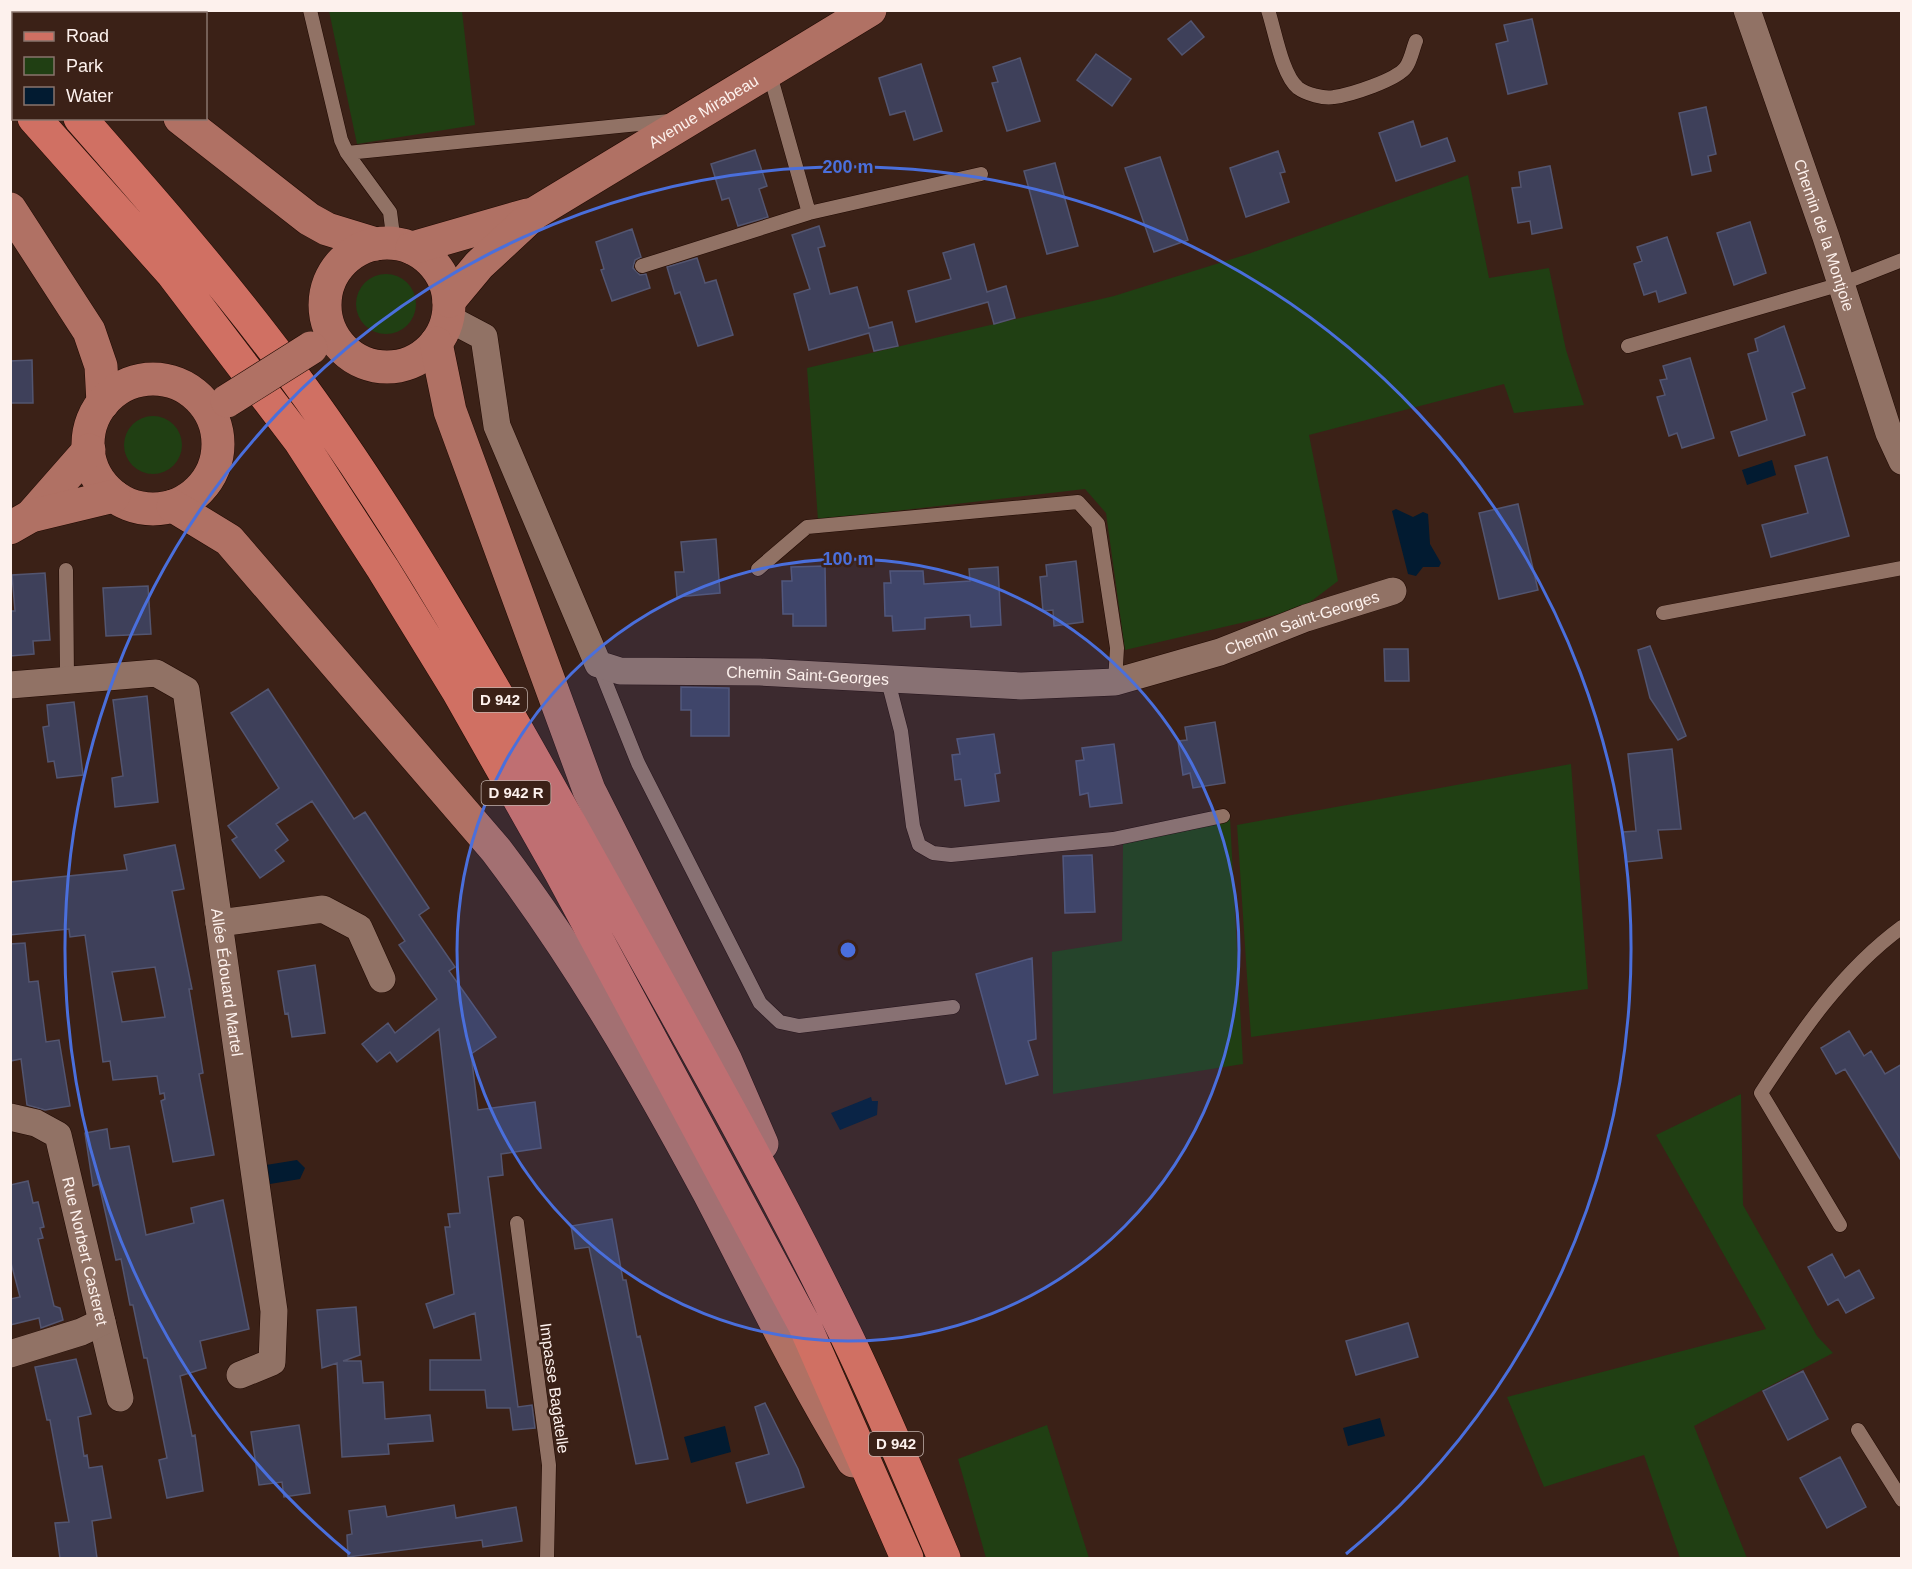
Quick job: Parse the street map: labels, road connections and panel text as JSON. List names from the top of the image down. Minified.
{"streets":{"main road":["Avenue Mirabeau","D 942","D 942 R"],"street":["Chemin de la Montjoie","Chemin Saint-Georges","Allée Édouard Martel","Rue Norbert Casteret"],"lane":["Impasse Bagatelle"]},"legend":["Road","Park","Water"],"rings":["200 m","100 m"]}
